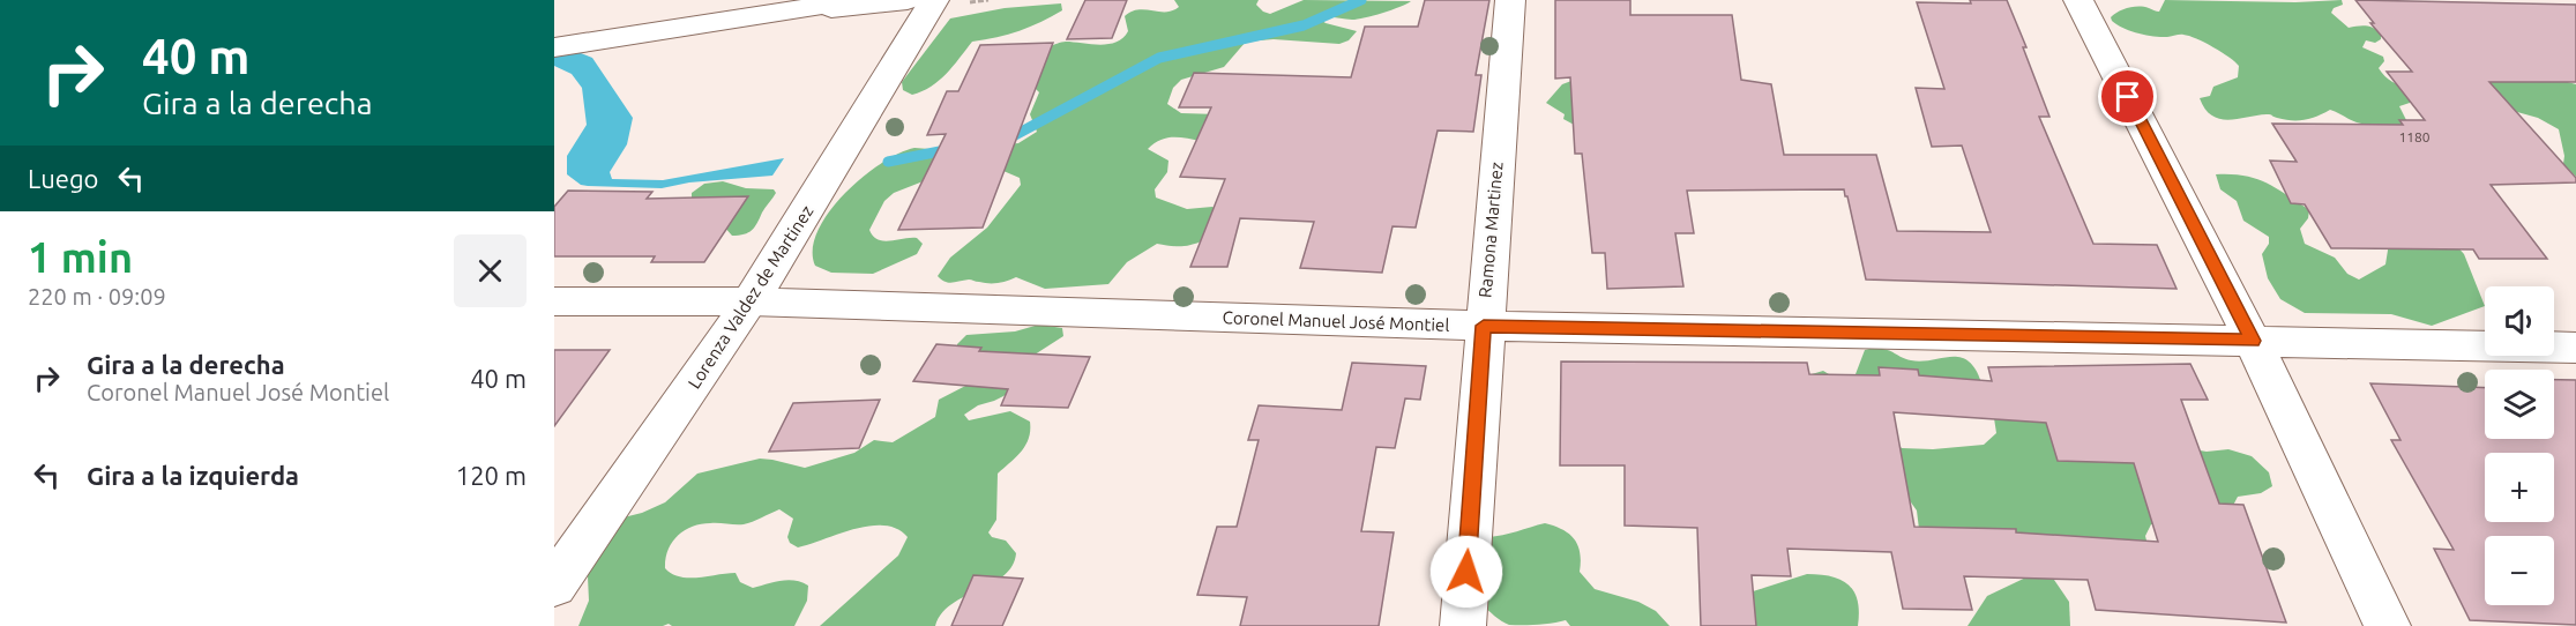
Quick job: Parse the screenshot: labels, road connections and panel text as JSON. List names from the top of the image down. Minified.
{"streets":{"main road":["Ramona Martinez","Lorenza Valdez de Martinez","Coronel Manuel José Montiel"]},"crossings":[["Ramona Martinez","Coronel Manuel José Montiel"],["Lorenza Valdez de Martinez","Coronel Manuel José Montiel"]],"house_numbers":["1180"],"page":{"turn":["40 m","Gira a la derecha"],"then":"Luego","heading":["1 min","220 m · 09:09"],"map_buttons":["+","−"],"list":[{"name":"Gira a la derecha","note":"Coronel Manuel José Montiel","value":"40 m"},{"name":"Gira a la izquierda","value":"120 m"}]}}
